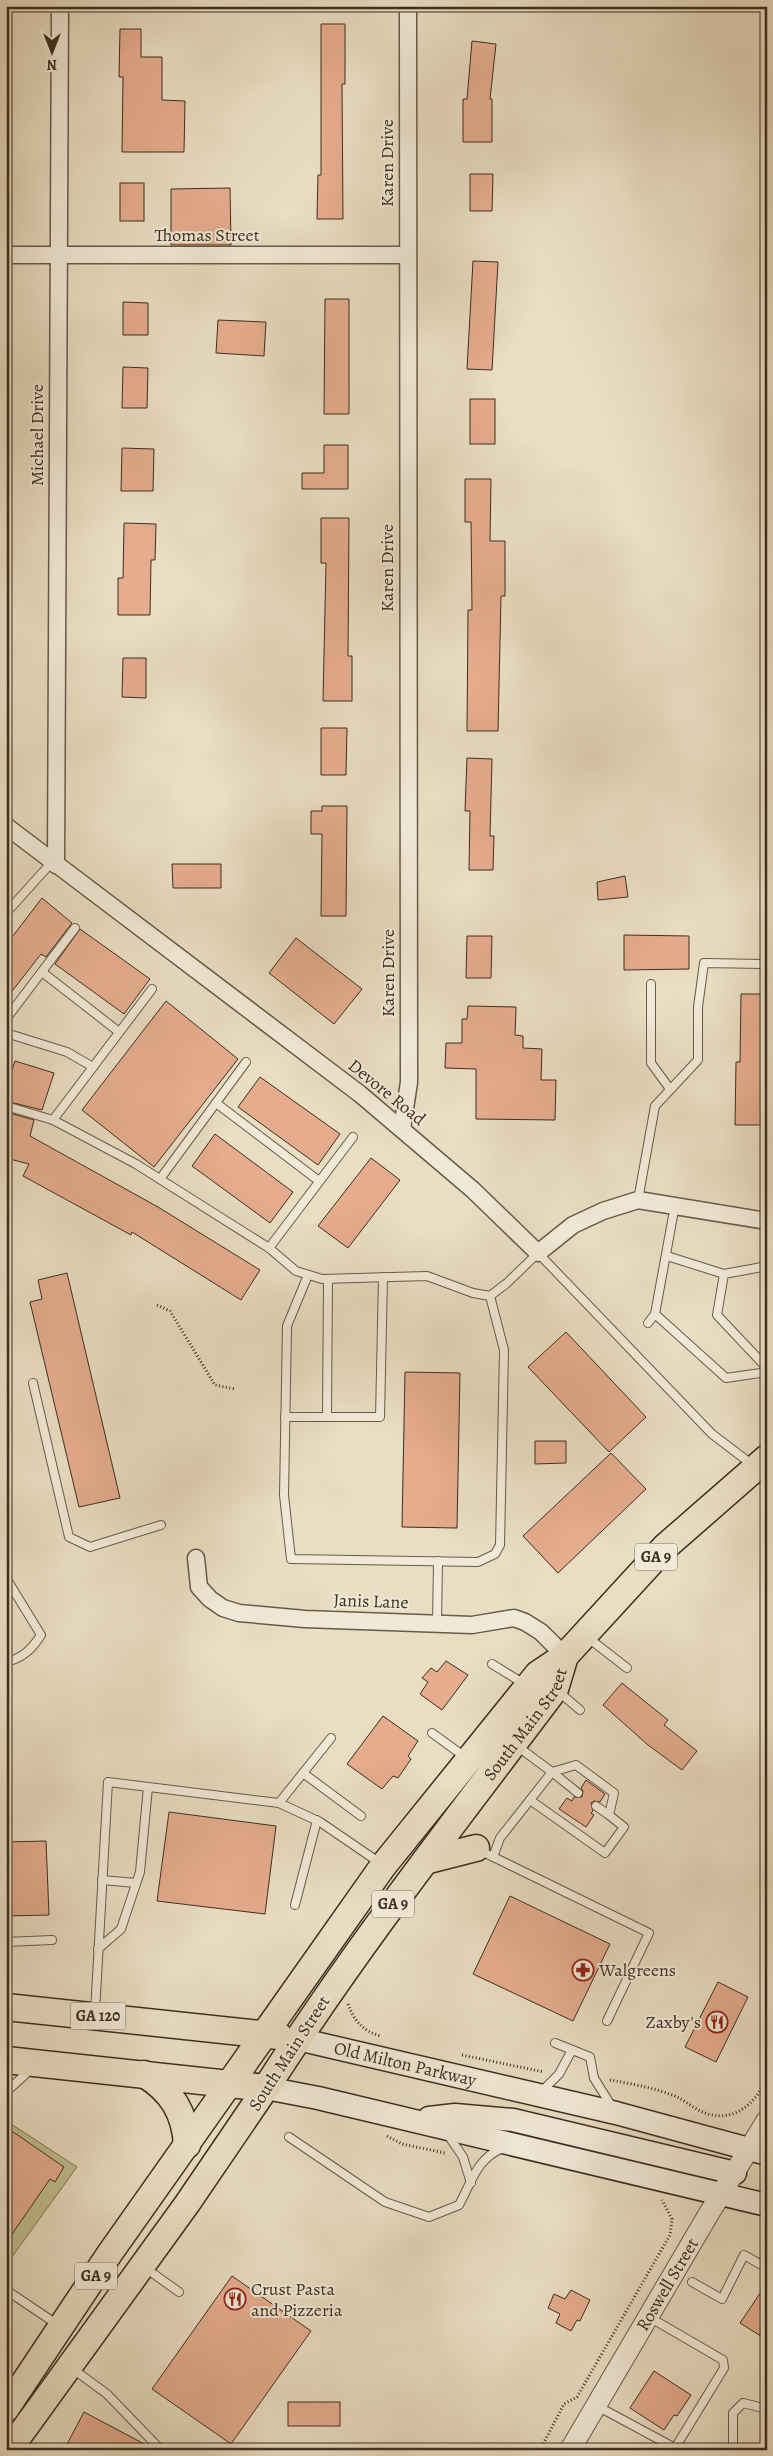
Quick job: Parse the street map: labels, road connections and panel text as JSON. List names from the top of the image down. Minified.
{"streets":{"highway":["GA 9","South Main Street","GA 120","Old Milton Parkway"],"street":["Karen Drive","Thomas Street","Michael Drive","Devore Road","Janis Lane","Roswell Street"]},"crossings":[["Karen Drive","Thomas Street"],["Karen Drive","Devore Road"],["Thomas Street","Michael Drive"],["Michael Drive","Devore Road"],["Janis Lane","South Main Street"],["South Main Street","Old Milton Parkway"],["Old Milton Parkway","Roswell Street"]],"places":{"pharmacy":["Walgreens"],"restaurant":["Zaxby's","Crust Pasta and Pizzeria"]},"north":"bottom"}
